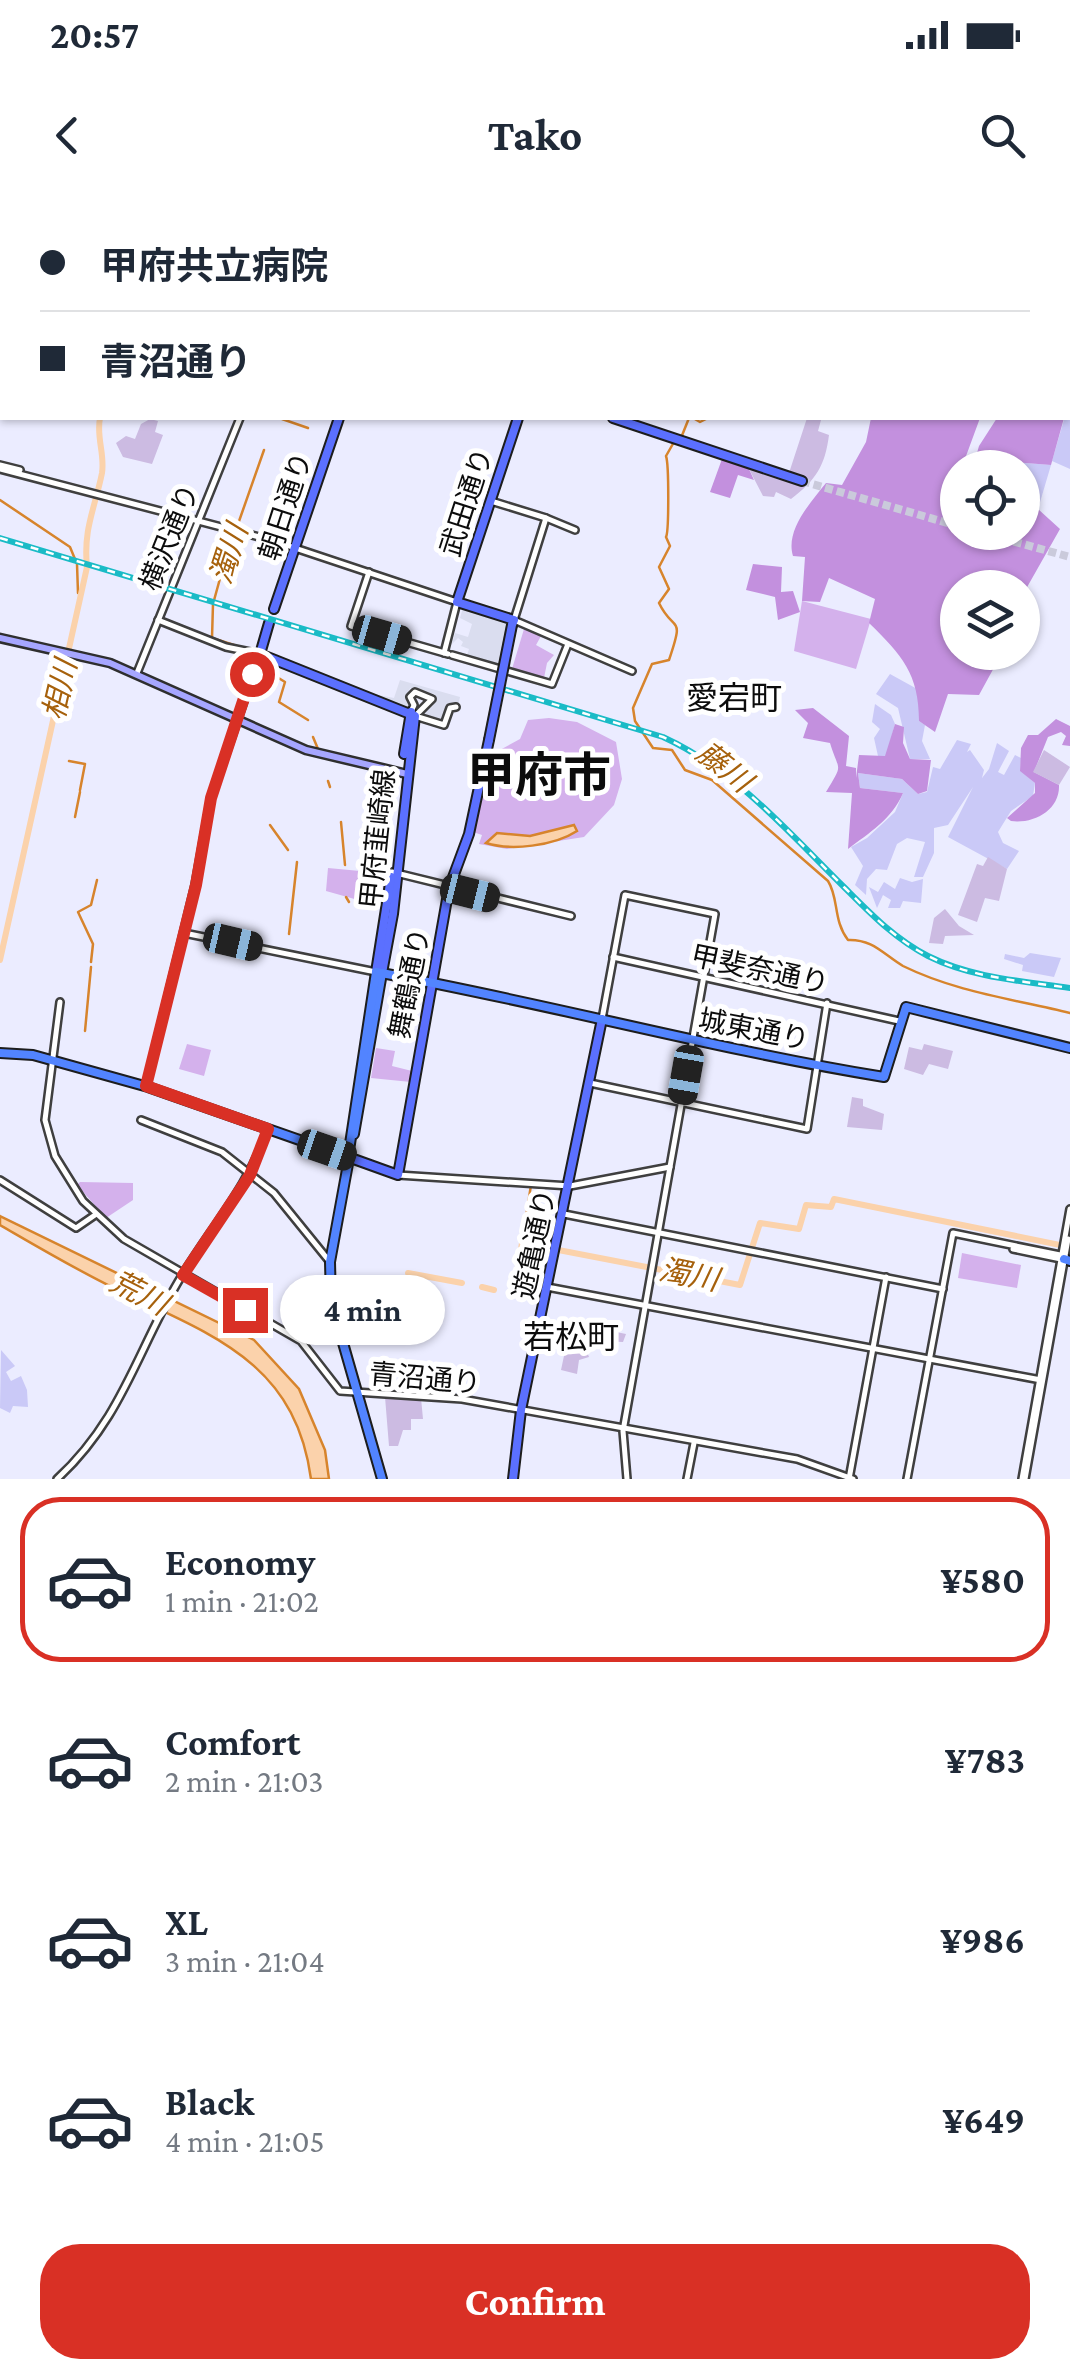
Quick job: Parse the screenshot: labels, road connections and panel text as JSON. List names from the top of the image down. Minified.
{"streets":{"highway":["城東通り"],"main road":["武田通り","朝日通り","甲府韮崎線","舞鶴通り","遊亀通り"],"street":["横沢通り","甲斐奈通り","青沼通り"]},"crossings":[["甲府韮崎線","城東通り"],["甲斐奈通り","城東通り"],["舞鶴通り","城東通り"],["城東通り","遊亀通り"],["遊亀通り","青沼通り"]],"districts":["愛宕町","甲府市","若松町"],"water":["濁川","相川","藤川","荒川"],"page":{"status":"20:57","header":"Tako","banner":["甲府共立病院","青沼通り"],"bubble":"4 min","list":[{"name":"Economy","note":"1 min · 21:02","value":"¥580"},{"name":"Comfort","note":"2 min · 21:03","value":"¥783"},{"name":"XL","note":"3 min · 21:04","value":"¥986"},{"name":"Black","note":"4 min · 21:05","value":"¥649"}],"buttons":"Confirm"}}
